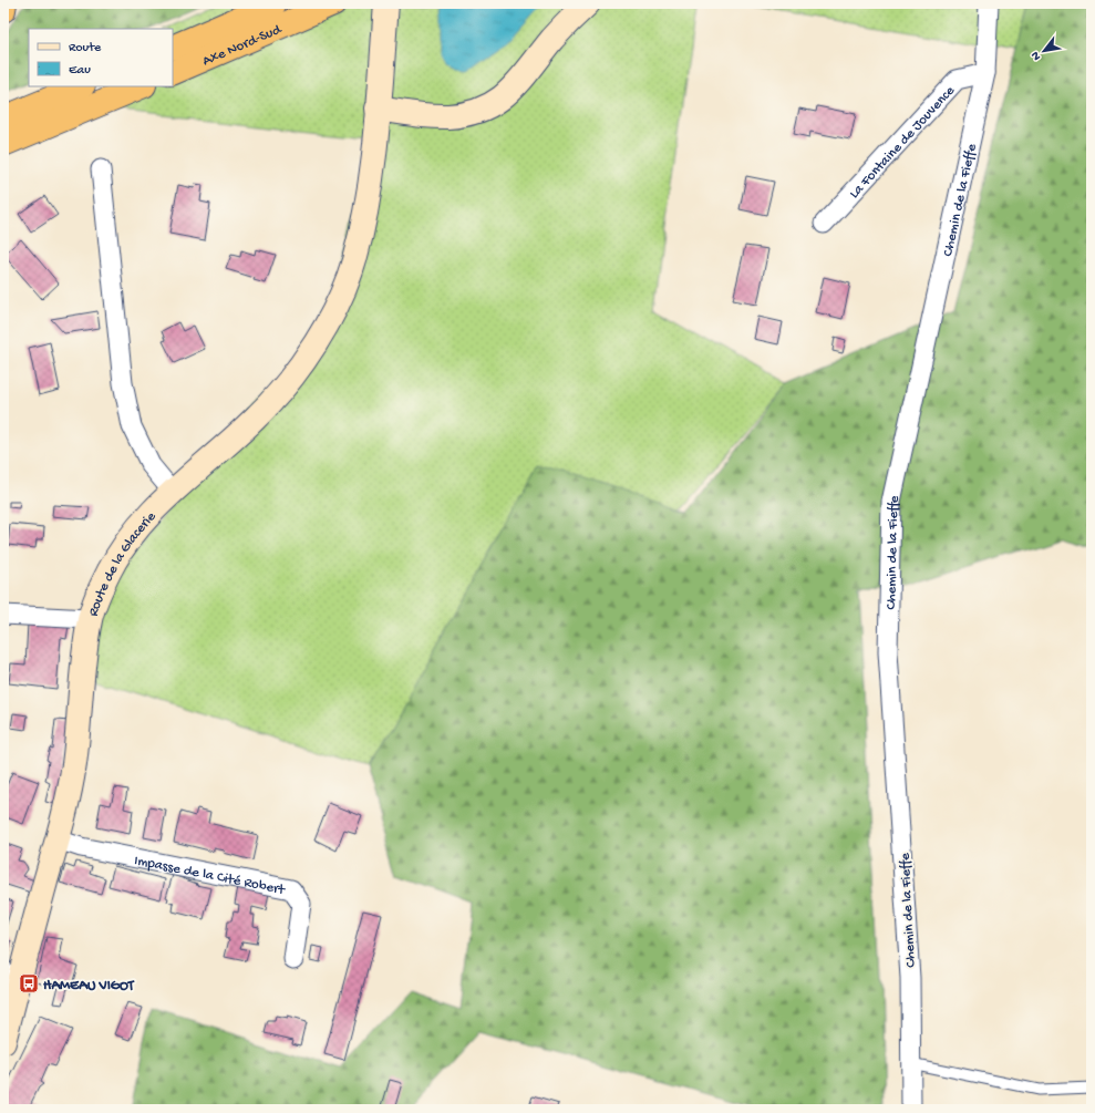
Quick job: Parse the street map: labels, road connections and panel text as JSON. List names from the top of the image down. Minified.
{"streets":{"highway":["Axe Nord-Sud"],"street":["La Fontaine de Jouvence","Chemin de la Fieffe","Route de la Glacerie","Impasse de la Cité Robert"]},"crossings":[["La Fontaine de Jouvence","Chemin de la Fieffe"],["Route de la Glacerie","Impasse de la Cité Robert"]],"places":{"bus stop":["HAMEAU VIGOT"]},"legend":["Route","Eau"],"north":"bottom left"}
